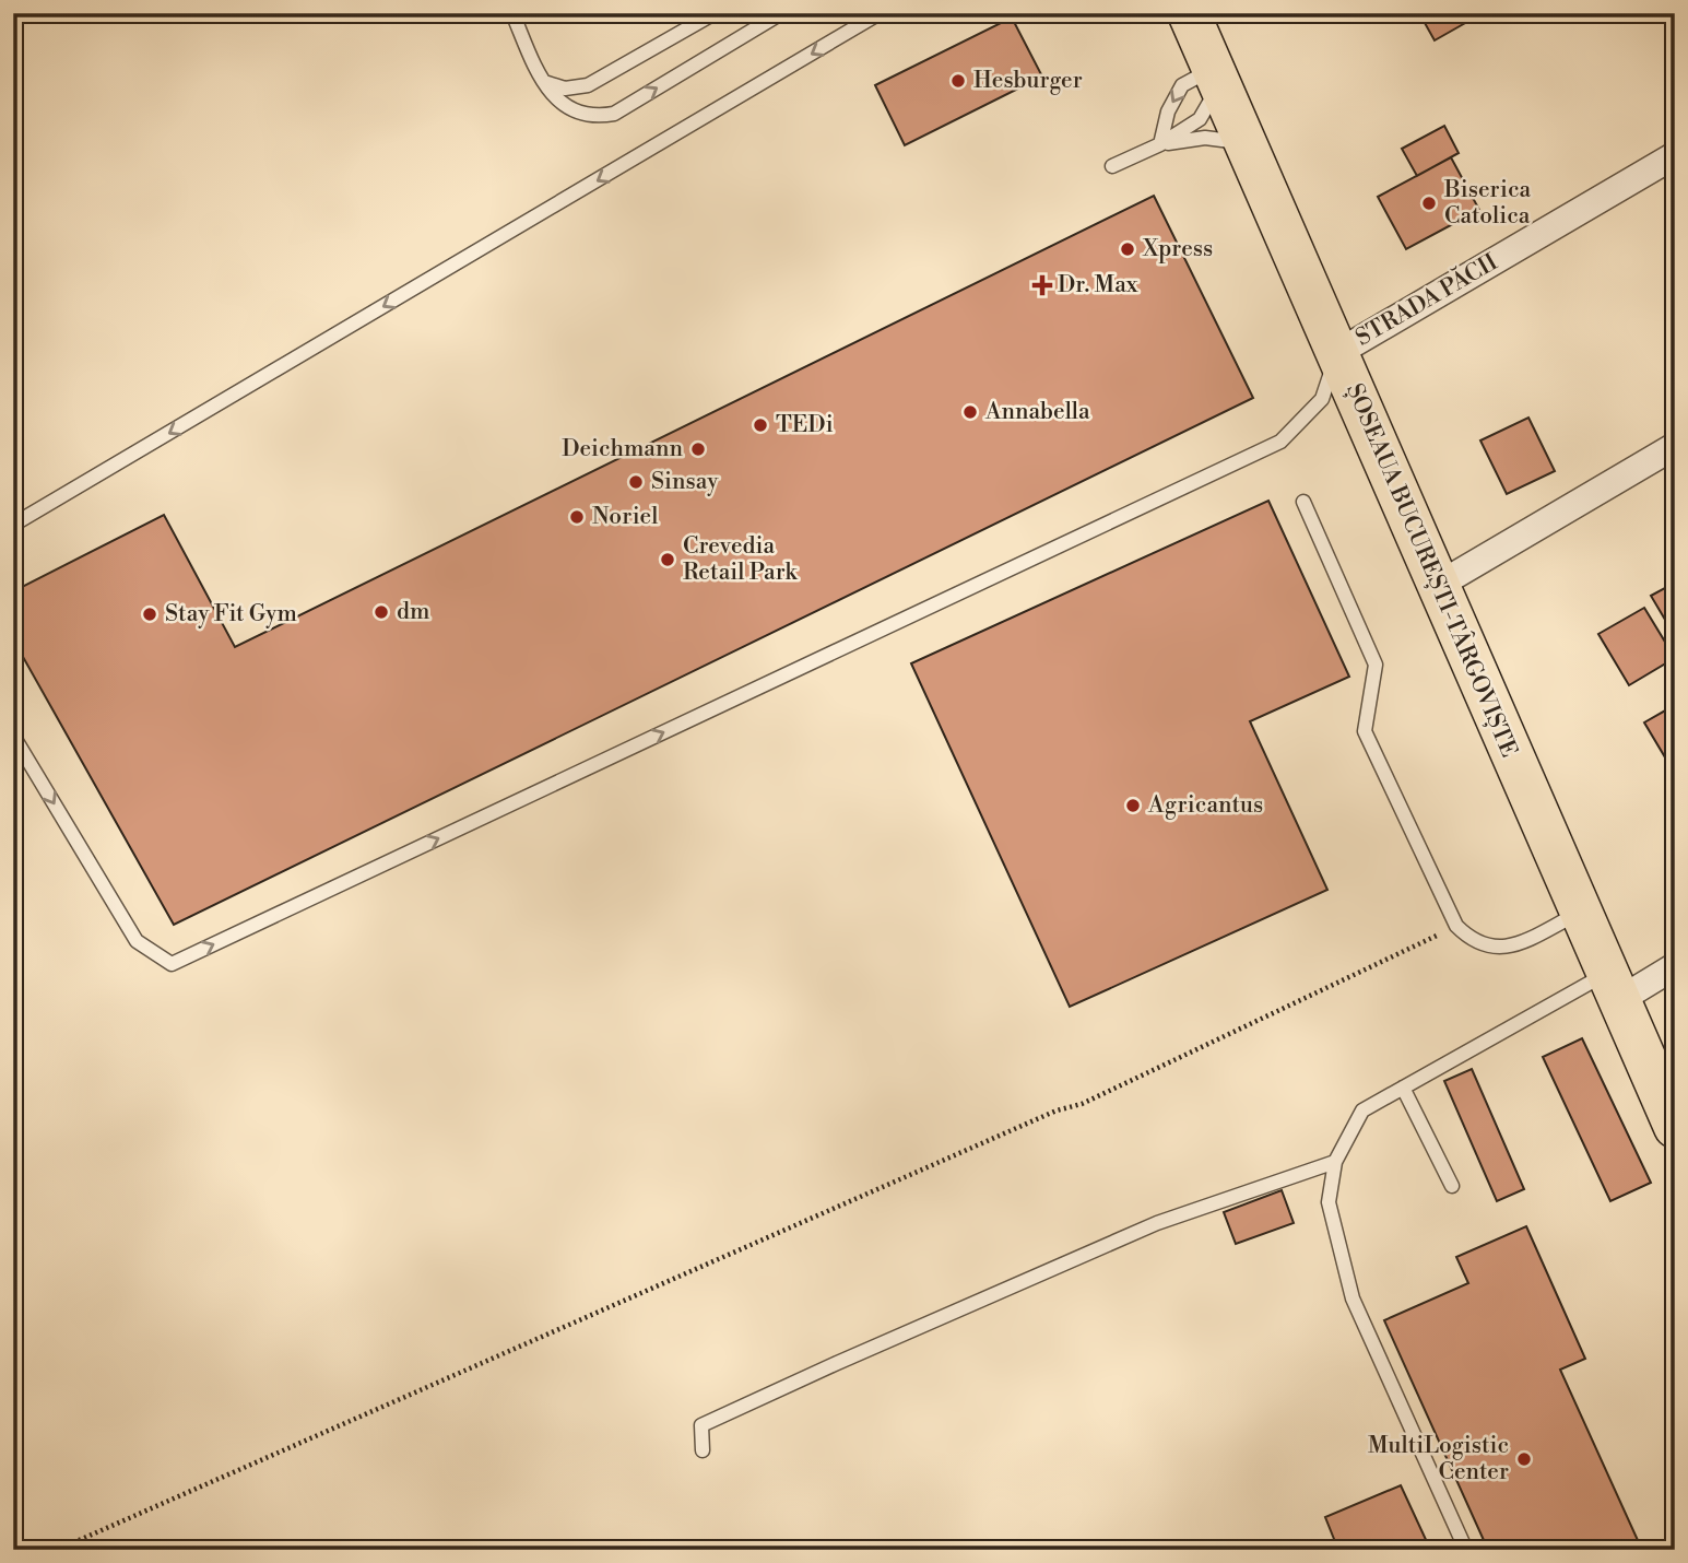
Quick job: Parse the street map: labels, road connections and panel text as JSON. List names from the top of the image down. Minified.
{"streets":{"main road":["ȘOSEAUA BUCUREȘTI-TÂRGOVIȘTE"],"street":["STRADA PĂCII"]},"crossings":[["STRADA PĂCII","ȘOSEAUA BUCUREȘTI-TÂRGOVIȘTE"]],"places":{"other":["Hesburger","Biserica Catolica","Xpress","Annabella","TEDi","Deichmann","Sinsay","Noriel","Crevedia Retail Park","dm","Stay Fit Gym","Agricantus","MultiLogistic Center"],"health":["Dr. Max"]}}
